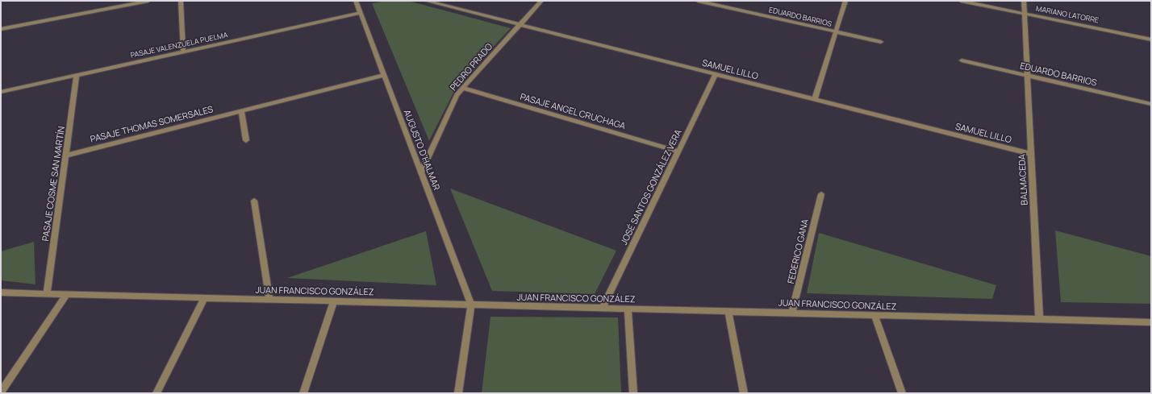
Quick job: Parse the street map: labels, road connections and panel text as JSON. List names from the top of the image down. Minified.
{"streets":{"street":["MARIANO LATORRE","EDUARDO BARRIOS","PASAJE VALENZUELA PUELMA","PEDRO PRADO","SAMUEL LILLO","PASAJE ANGEL CRUCHAGA","PASAJE THOMAS SOMERSALES","AUGUSTO D'HALMAR","BALMACEDA","PASAJE COSME SAN MARTÍN","JOSÉ SANTOS GONZÁLEZ VERA","FEDERICO GANA","JUAN FRANCISCO GONZÁLEZ"]},"crossings":[["MARIANO LATORRE","BALMACEDA"],["EDUARDO BARRIOS","BALMACEDA"],["PASAJE VALENZUELA PUELMA","AUGUSTO D'HALMAR"],["PASAJE VALENZUELA PUELMA","PASAJE COSME SAN MARTÍN"],["PEDRO PRADO","SAMUEL LILLO"],["PEDRO PRADO","PASAJE ANGEL CRUCHAGA"],["PEDRO PRADO","AUGUSTO D'HALMAR"],["SAMUEL LILLO","BALMACEDA"],["SAMUEL LILLO","JOSÉ SANTOS GONZÁLEZ VERA"],["PASAJE ANGEL CRUCHAGA","JOSÉ SANTOS GONZÁLEZ VERA"],["PASAJE THOMAS SOMERSALES","AUGUSTO D'HALMAR"],["PASAJE THOMAS SOMERSALES","PASAJE COSME SAN MARTÍN"],["AUGUSTO D'HALMAR","JUAN FRANCISCO GONZÁLEZ"],["BALMACEDA","JUAN FRANCISCO GONZÁLEZ"],["PASAJE COSME SAN MARTÍN","JUAN FRANCISCO GONZÁLEZ"],["JOSÉ SANTOS GONZÁLEZ VERA","JUAN FRANCISCO GONZÁLEZ"],["FEDERICO GANA","JUAN FRANCISCO GONZÁLEZ"]]}
